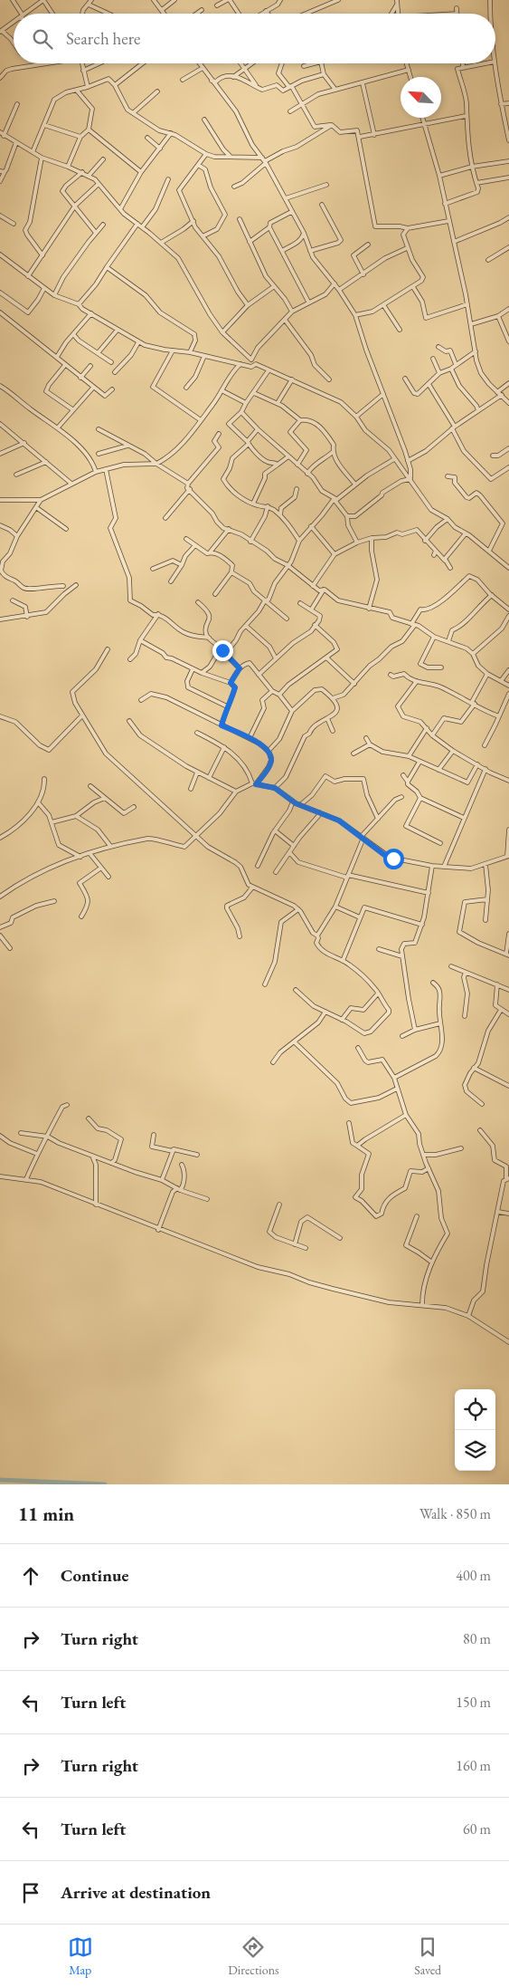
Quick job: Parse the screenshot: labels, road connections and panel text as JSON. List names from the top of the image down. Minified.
{"north":"top left","page":{"search":"Search here","heading":["11 min","Walk · 850 m"],"list":[["Continue","400 m"],["Turn right","80 m"],["Turn left","150 m"],["Turn right","160 m"],["Turn left","60 m"],"Arrive at destination"],"nav":["Map","Directions","Saved"]}}
